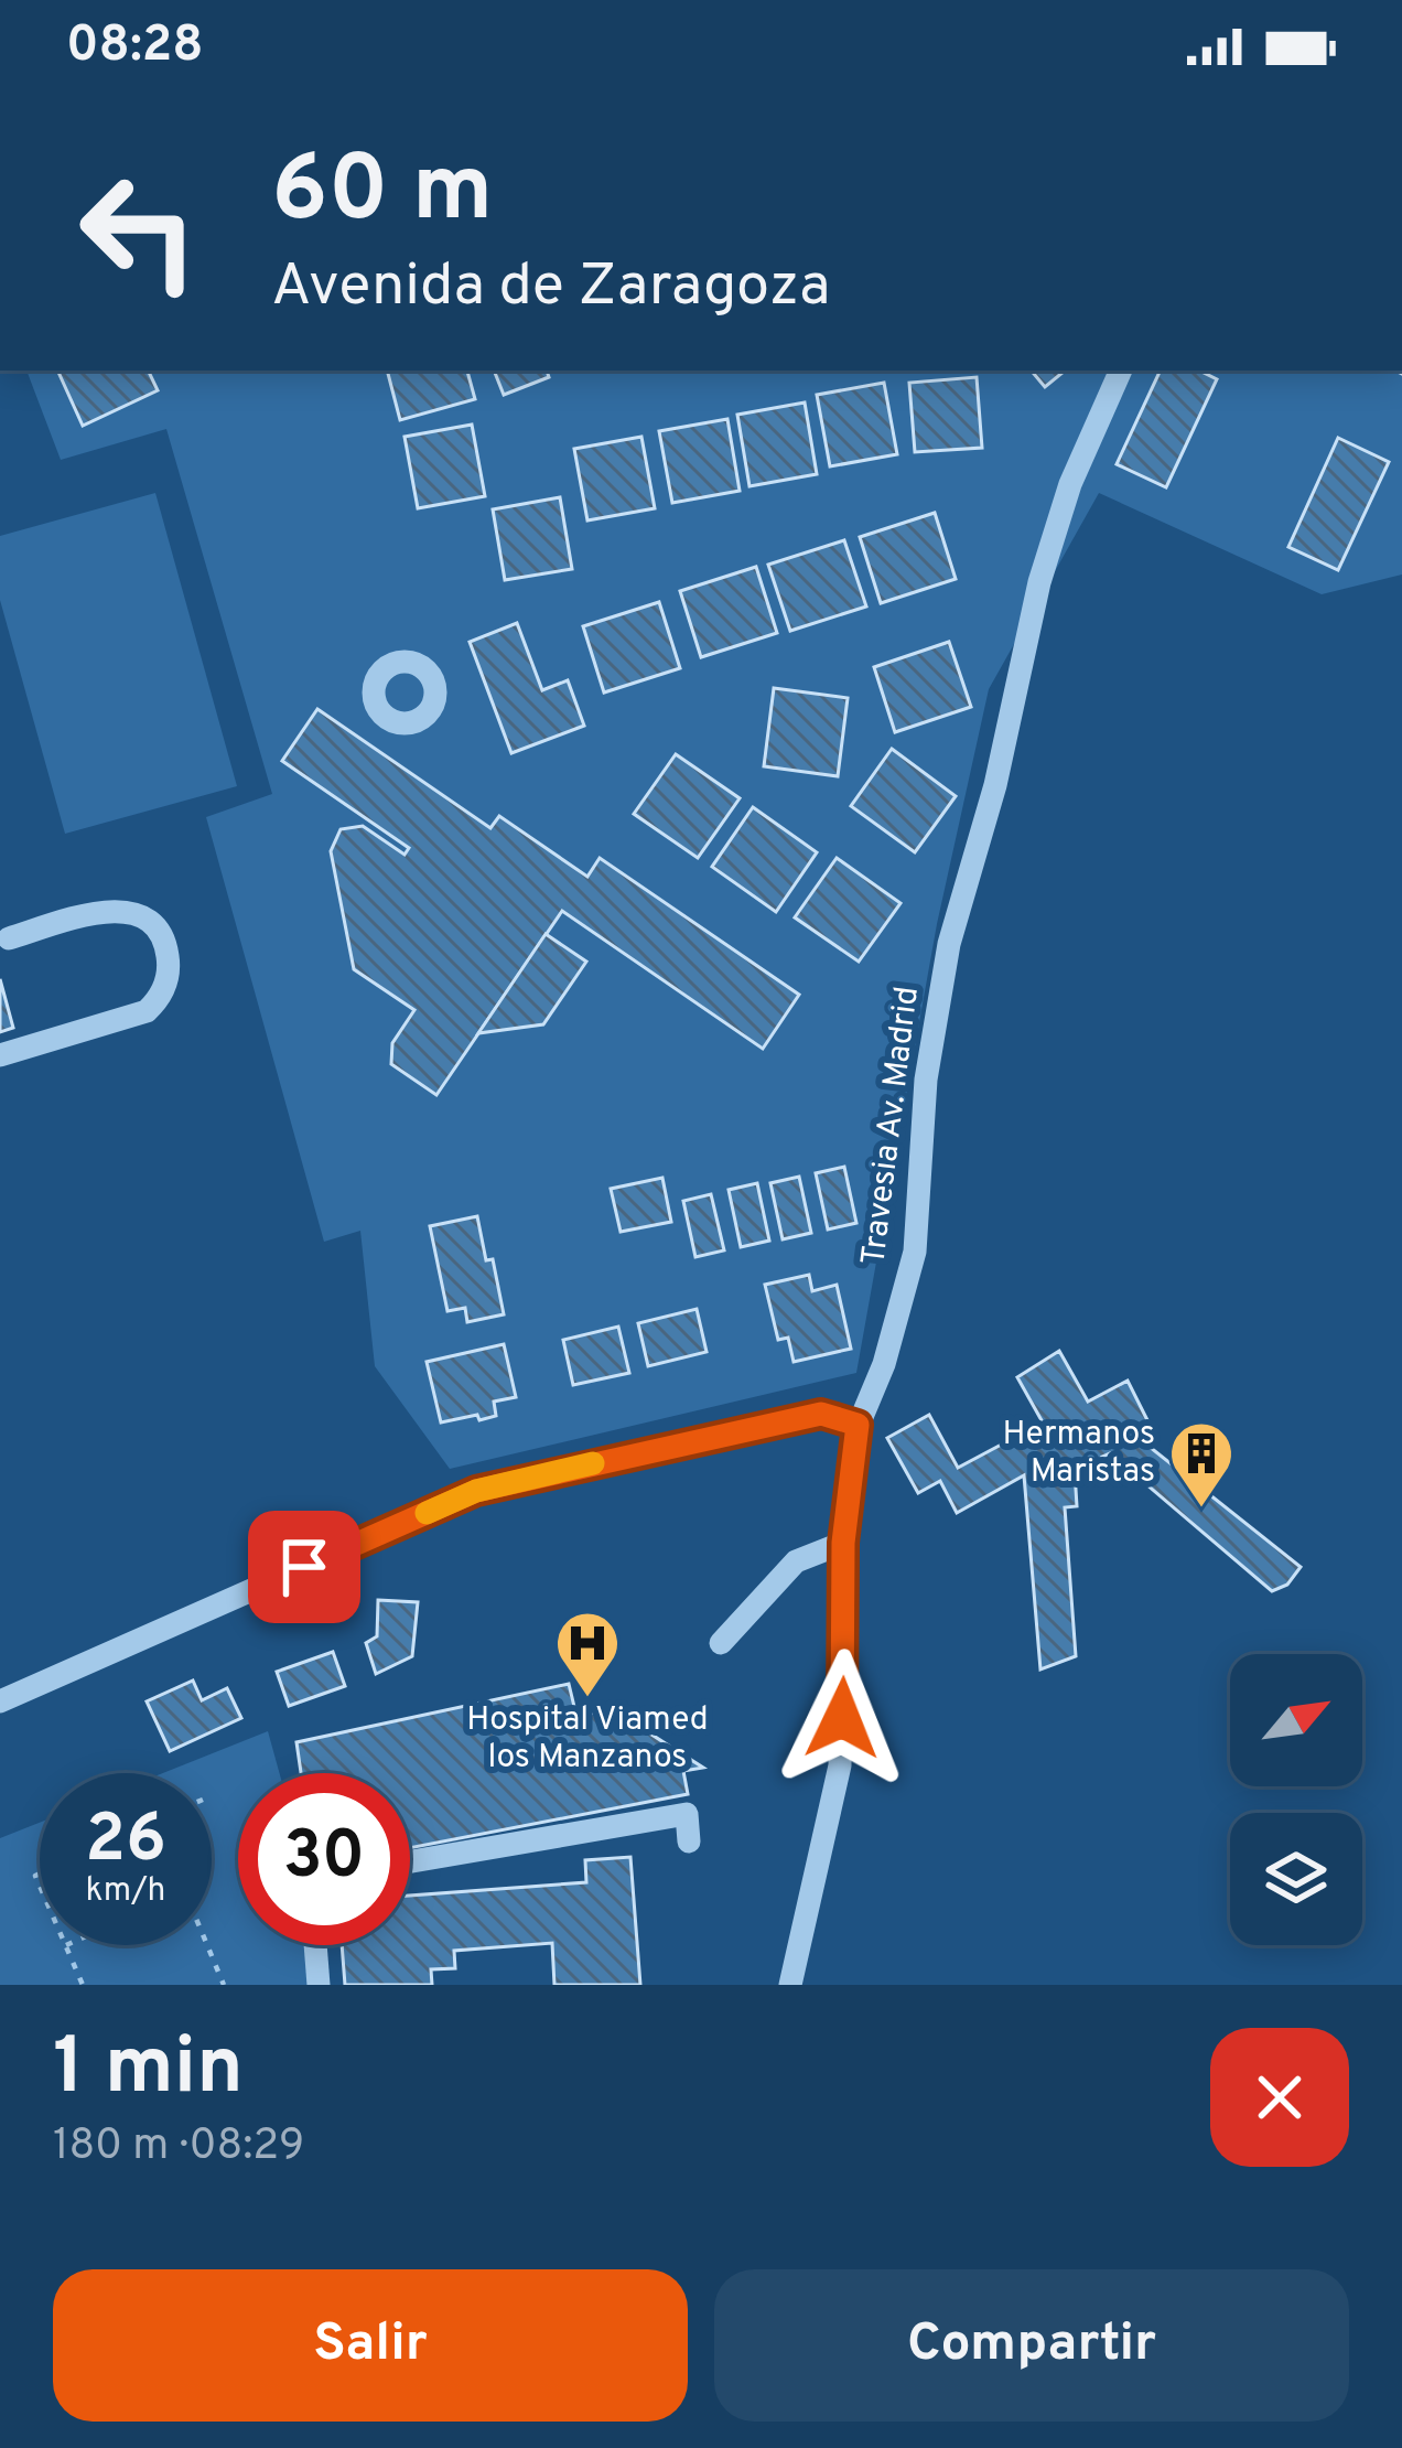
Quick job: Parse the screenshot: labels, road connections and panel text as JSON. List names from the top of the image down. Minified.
{"streets":{"street":["Travesia Av. Madrid"]},"places":{"building":["Hermanos Maristas"],"hospital":["Hospital Viamed los Manzanos"]},"north":"top right","page":{"status":"08:28","turn":["60 m","Avenida de Zaragoza"],"speed":"26 km/h","limit":"30","heading":["1 min","180 m · 08:29"],"buttons":["Salir","Compartir"]}}
